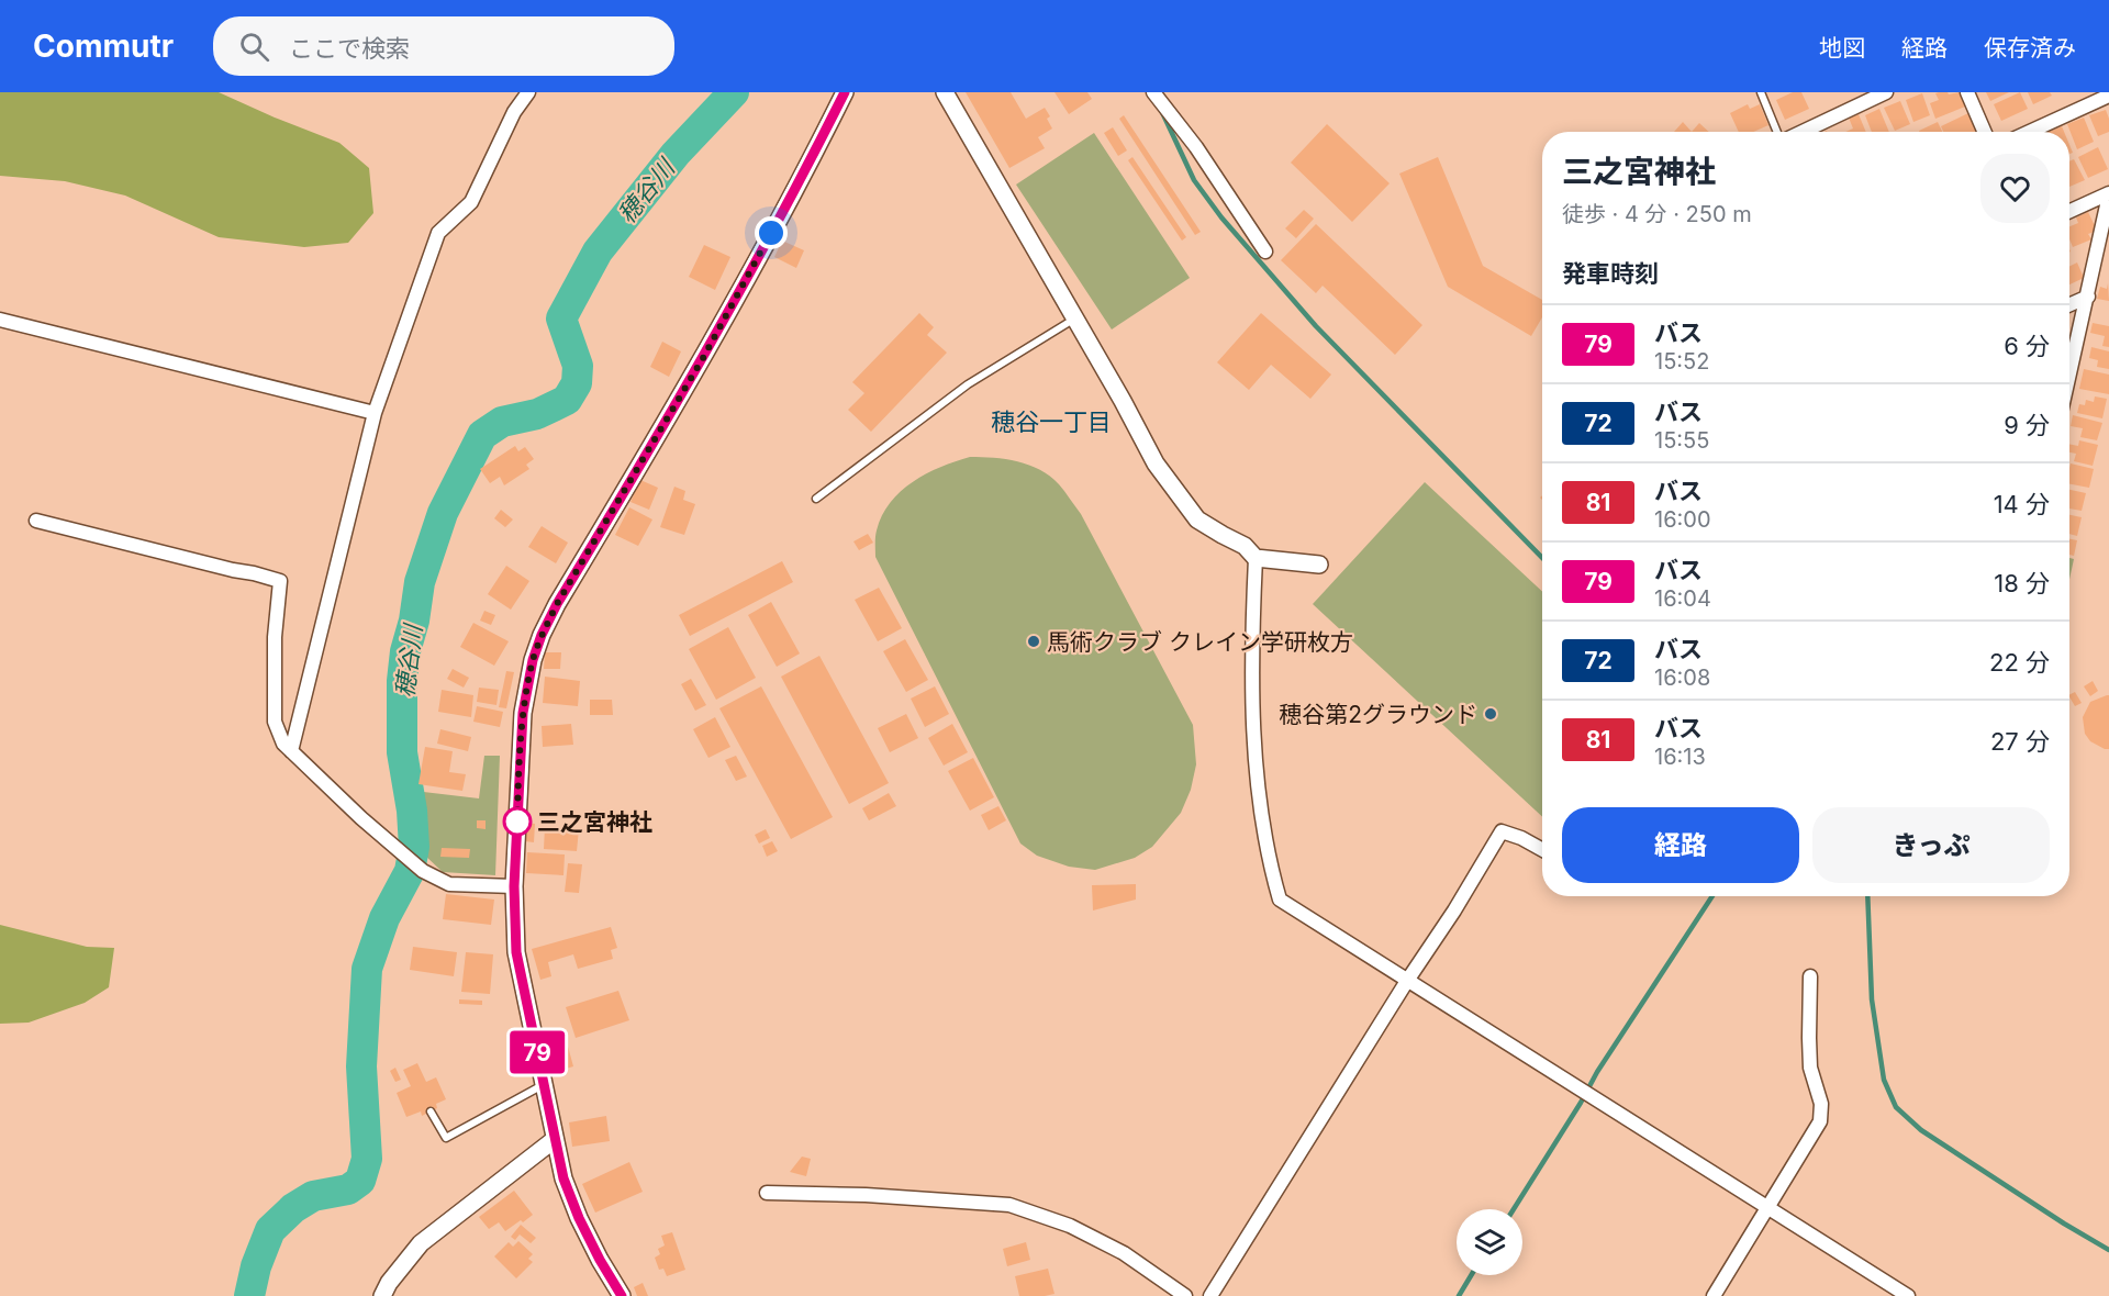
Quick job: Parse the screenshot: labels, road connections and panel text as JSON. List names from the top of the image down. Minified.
{"districts":["穂谷一丁目"],"water":["穂谷川"],"places":["馬術クラブ クレイン学研枚方","穂谷第2グラウンド","三之宮神社"],"lines":["bus line 79"],"page":{"header":"Commutr","search":"ここで検索","nav":["地図","経路","保存済み"],"on_map":"79","heading":[["三之宮神社","徒歩 · 4 分 · 250 m"],"発車時刻"],"list":[{"mark":"79","name":"バス","note":"15:52","value":"6 分"},{"mark":"72","name":"バス","note":"15:55","value":"9 分"},{"mark":"81","name":"バス","note":"16:00","value":"14 分"},{"mark":"79","name":"バス","note":"16:04","value":"18 分"},{"mark":"72","name":"バス","note":"16:08","value":"22 分"},{"mark":"81","name":"バス","note":"16:13","value":"27 分"}],"buttons":["経路","きっぷ"]}}
